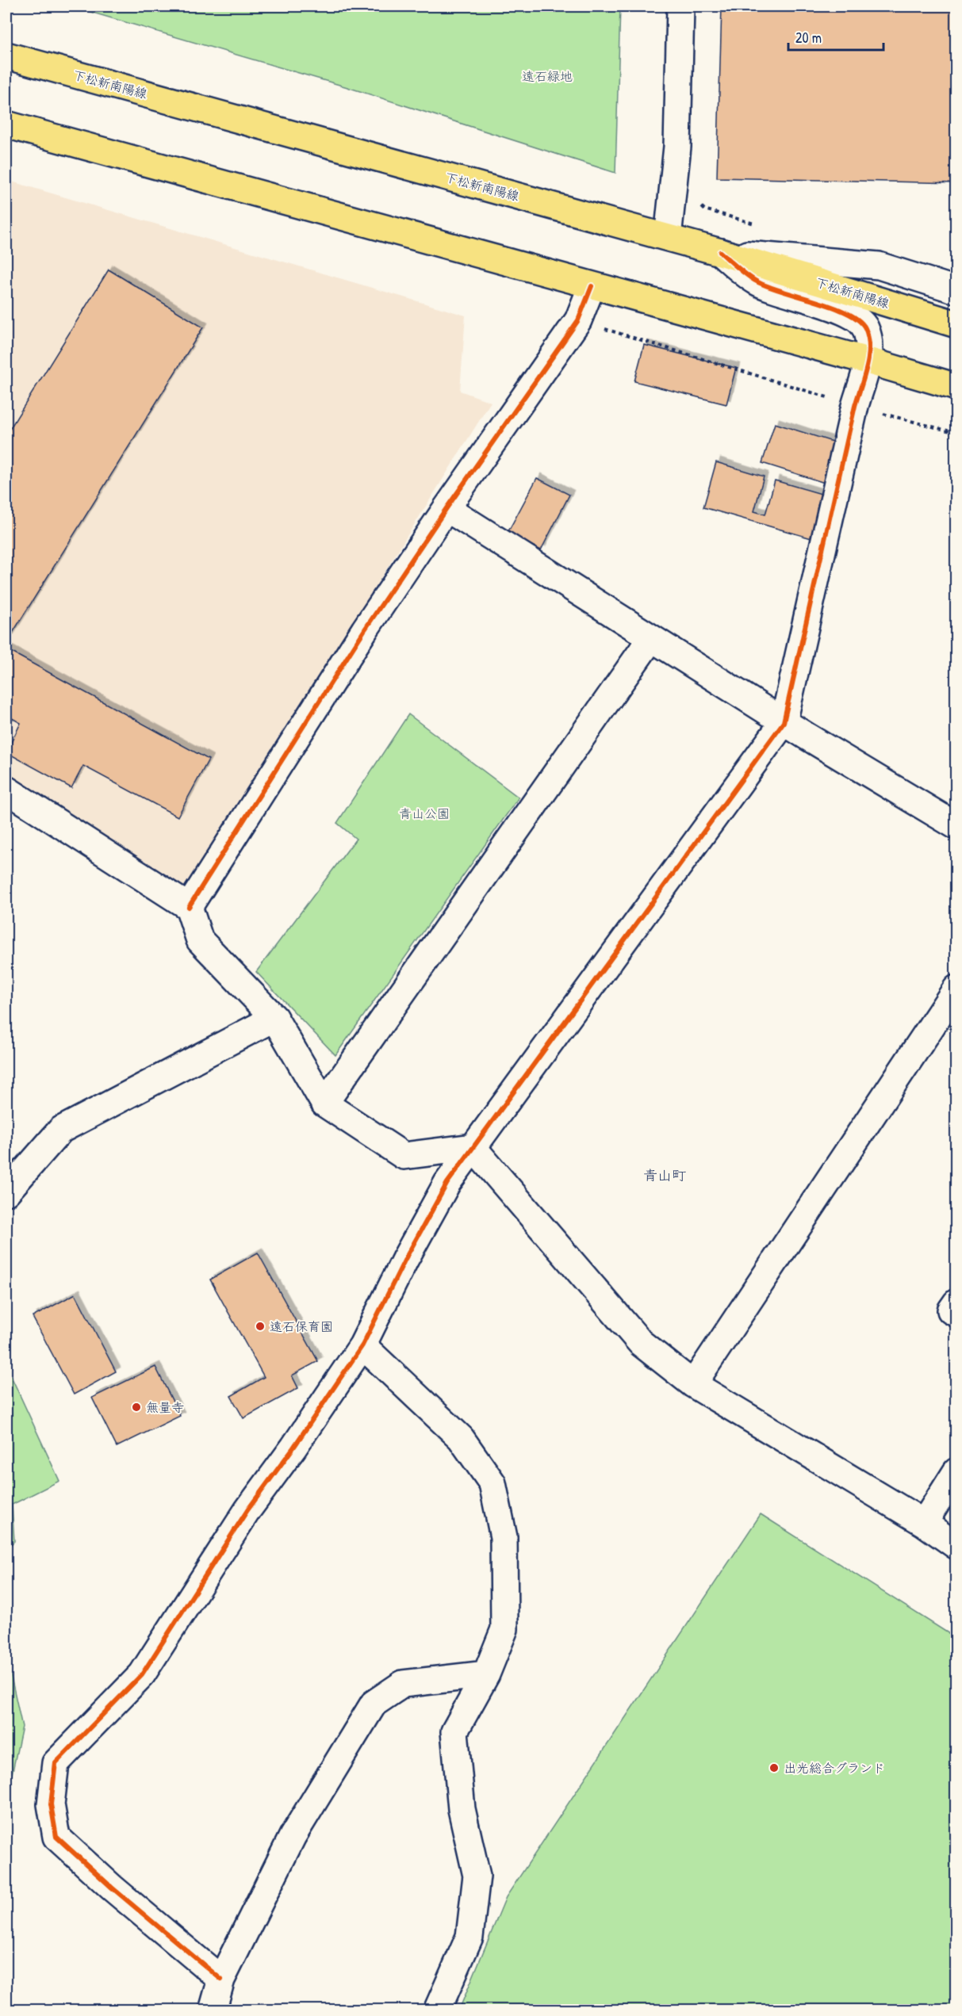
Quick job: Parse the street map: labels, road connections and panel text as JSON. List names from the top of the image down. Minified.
{"streets":{"main road":["下松新南陽線"]},"districts":["青山町"],"parks":["遠石緑地","青山公園"],"places":["遠石保育園","無量寺","出光総合グランド"],"scale_bar":"20 m"}
